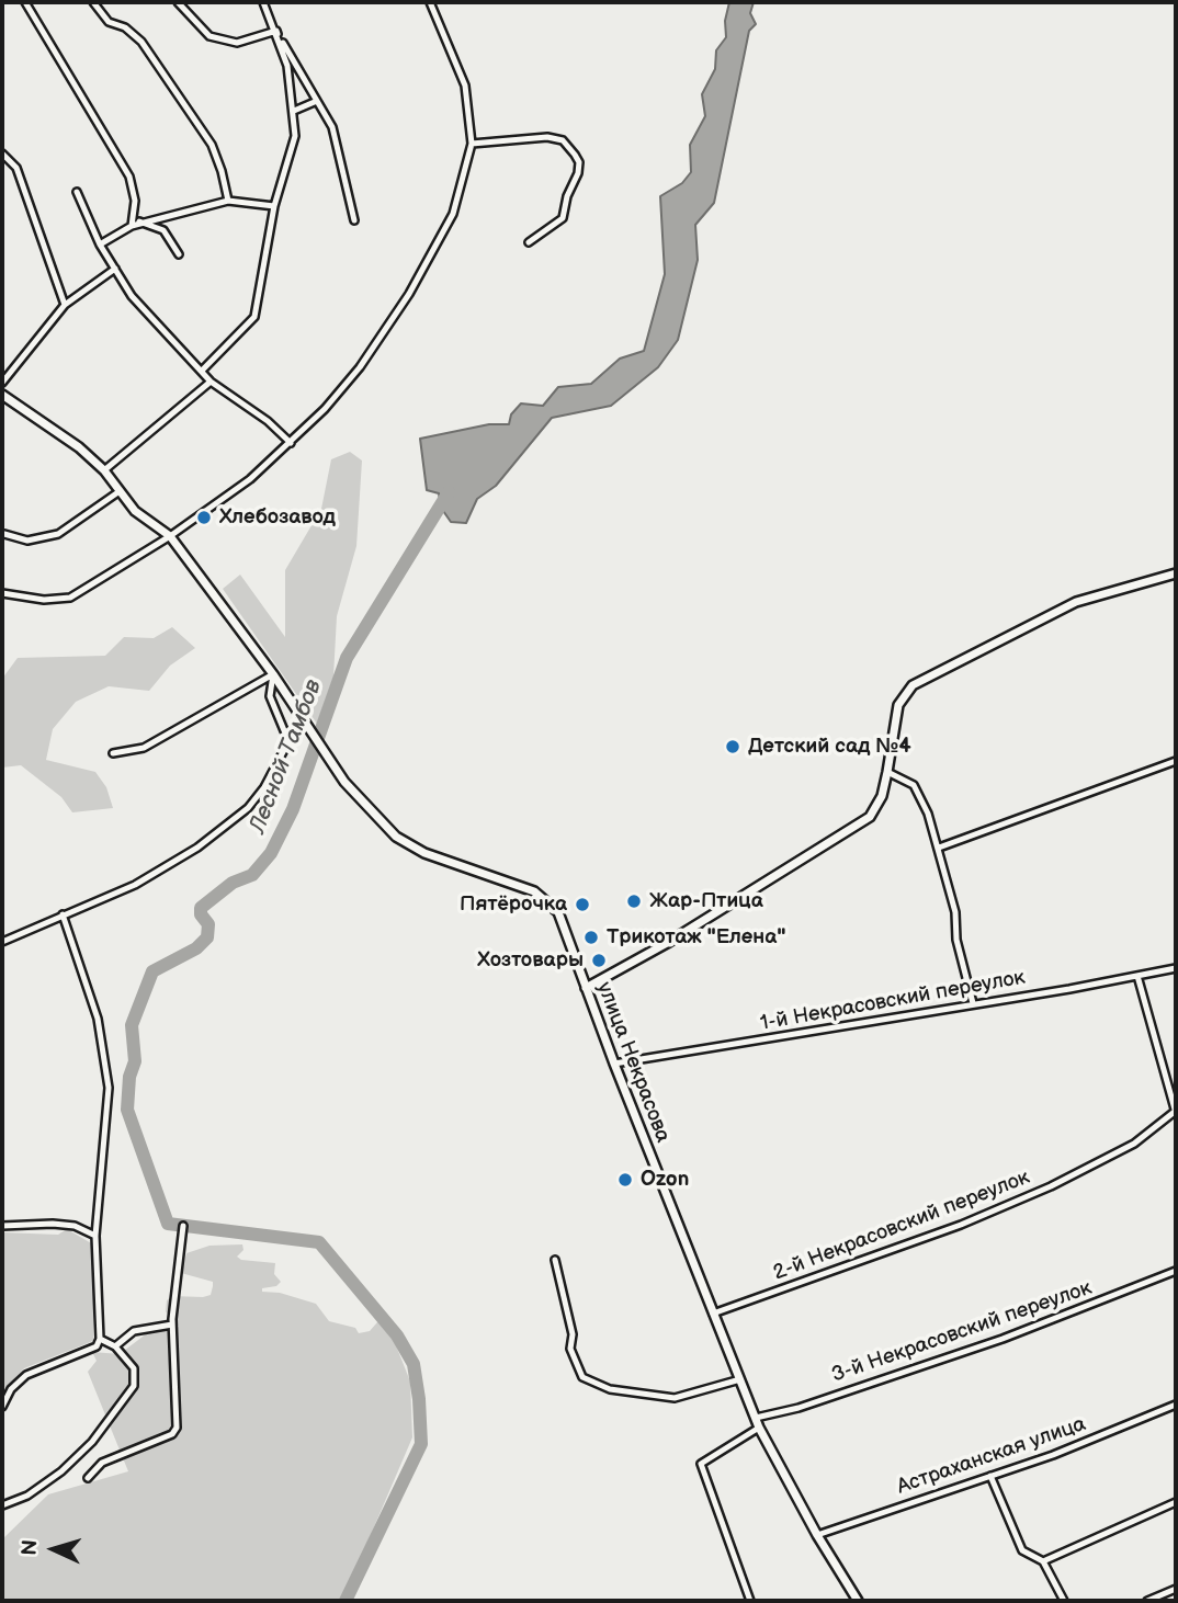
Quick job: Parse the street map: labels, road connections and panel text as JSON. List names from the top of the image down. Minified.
{"streets":{"street":["1-й Некрасовский переулок","улица Некрасова","2-й Некрасовский переулок","3-й Некрасовский переулок","Астраханская улица"]},"crossings":[["1-й Некрасовский переулок","улица Некрасова"],["улица Некрасова","2-й Некрасовский переулок"],["улица Некрасова","3-й Некрасовский переулок"],["улица Некрасова","Астраханская улица"]],"water":["Лесной Тамбов"],"places":["Хлебозавод","Детский сад №4","Жар-Птица","Пятёрочка","Трикотаж \"Елена\"","Хозтовары","Ozon"],"north":"left"}
